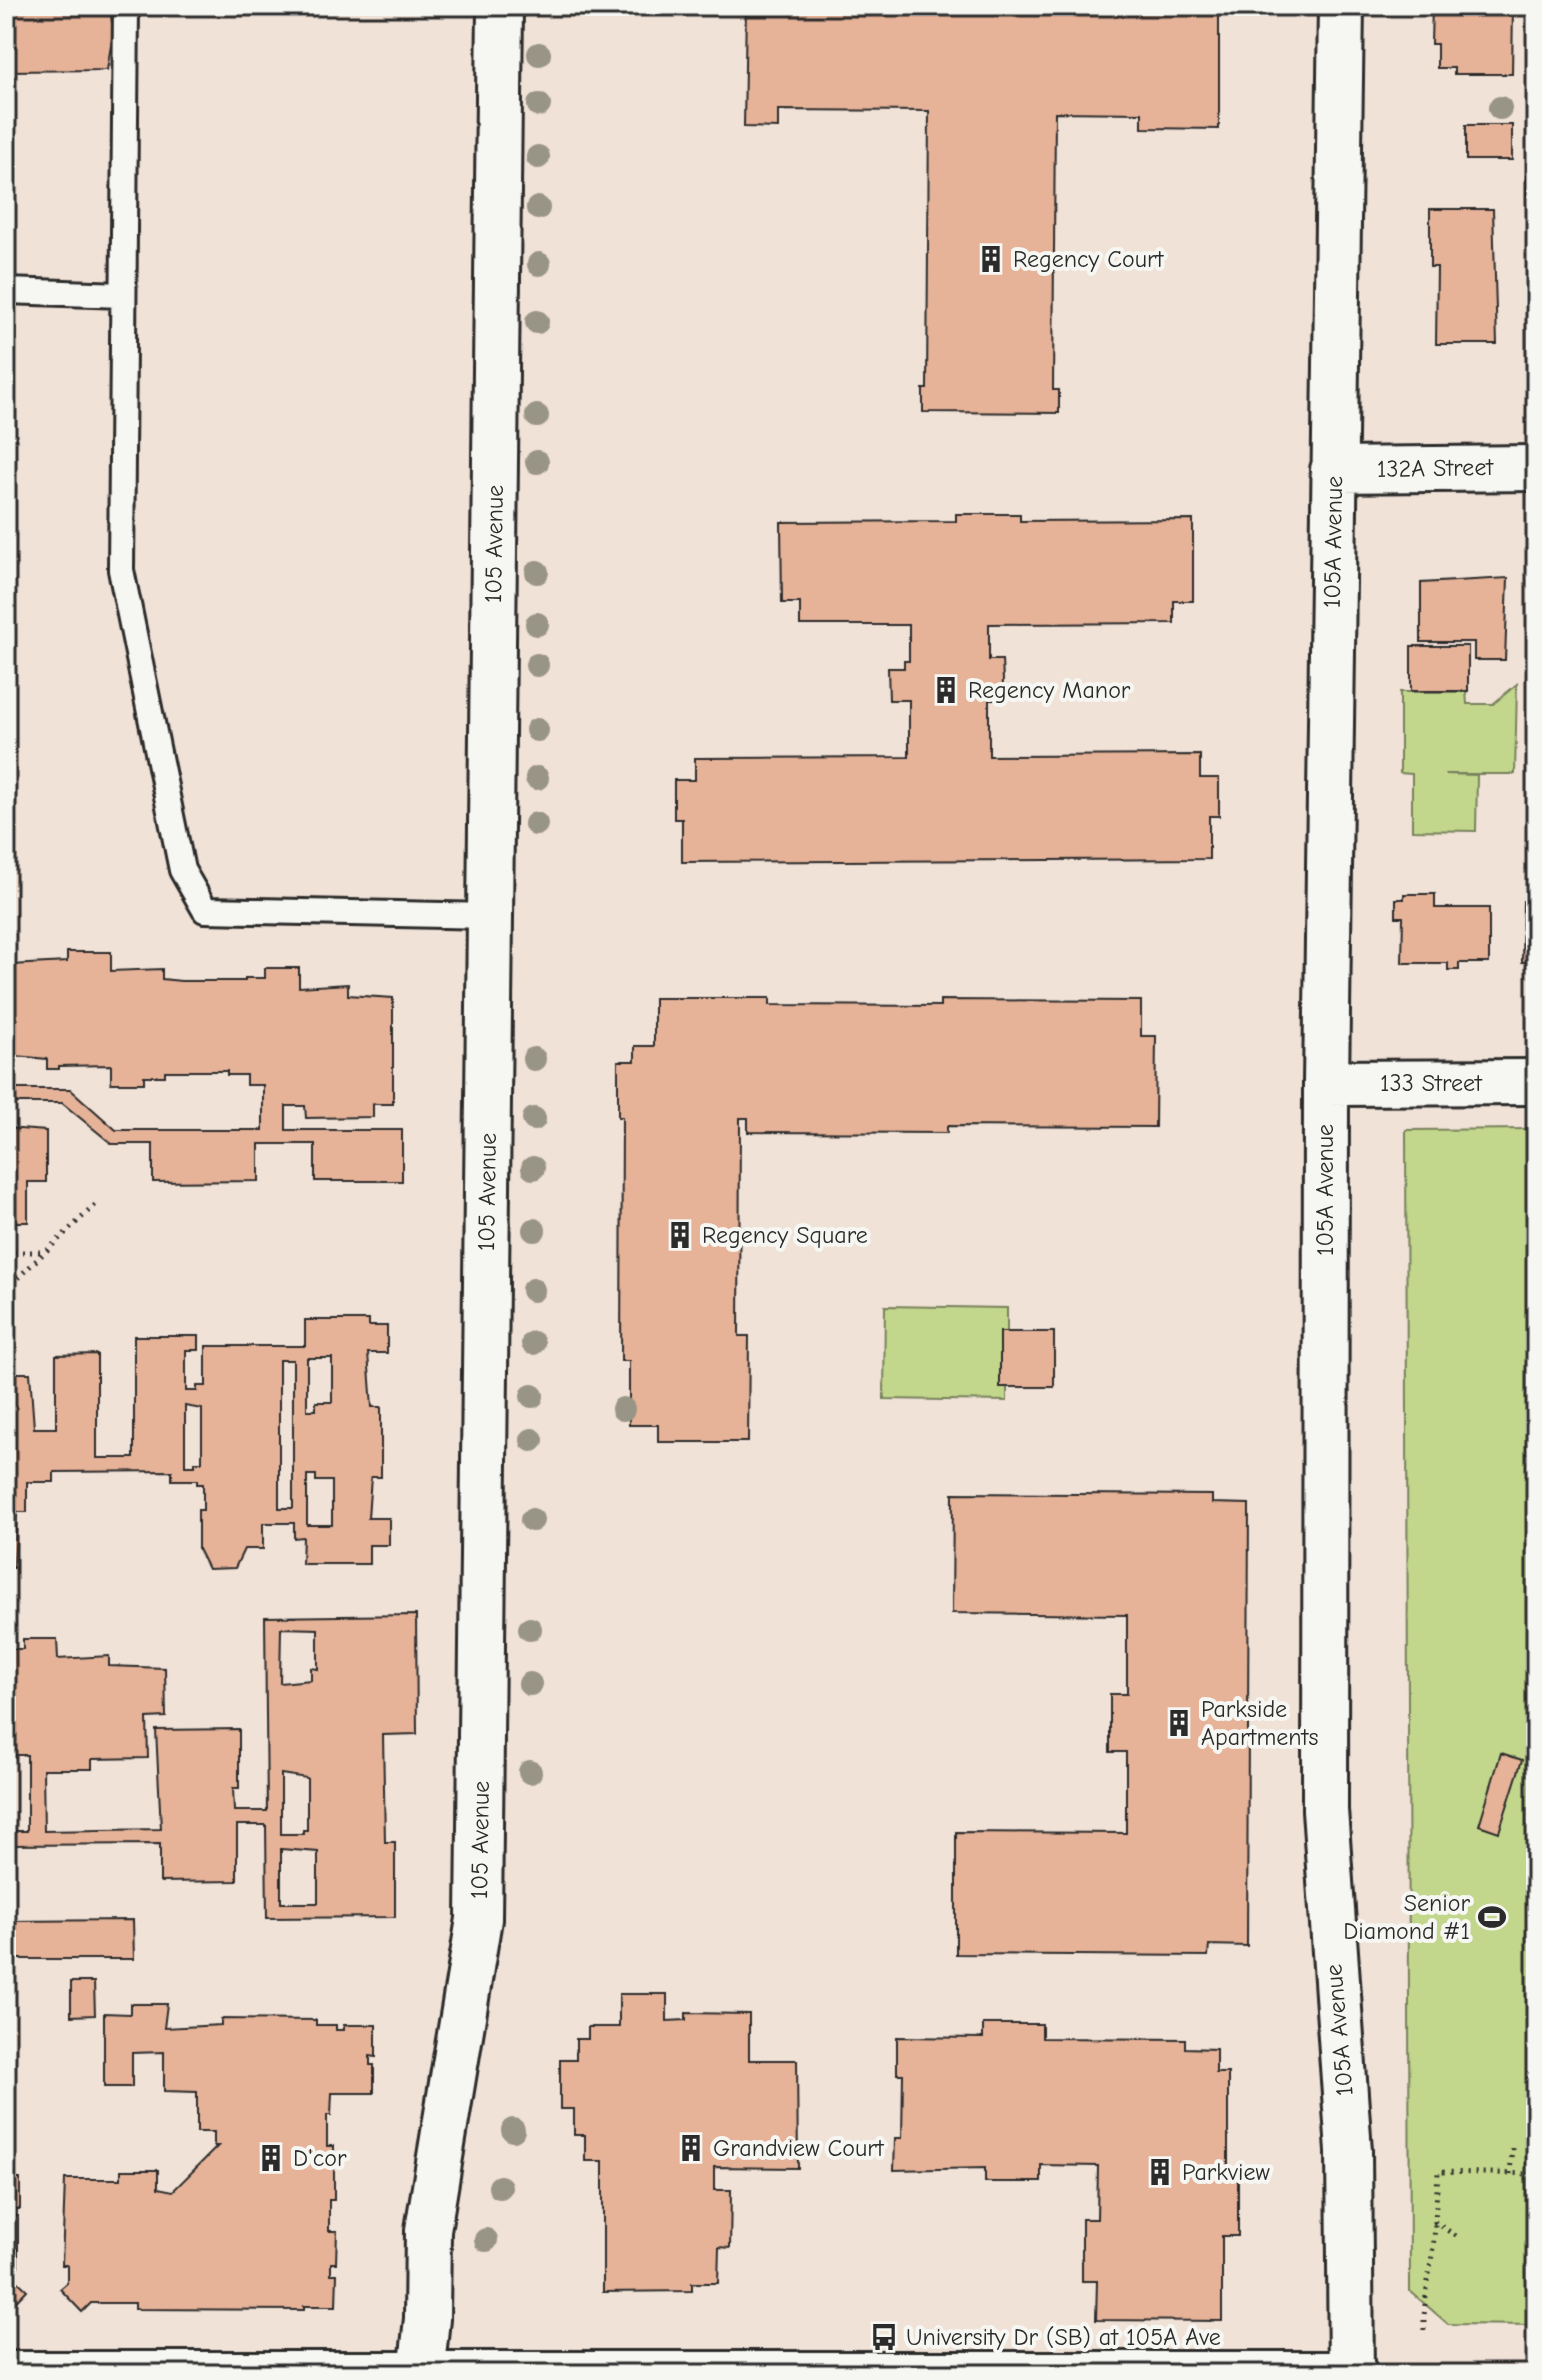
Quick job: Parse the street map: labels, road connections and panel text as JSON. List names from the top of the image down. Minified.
{"streets":{"street":["132A Street","105A Avenue","105 Avenue","133 Street"]},"crossings":[["132A Street","105A Avenue"],["105A Avenue","133 Street"]],"places":{"building":["Regency Court","Regency Manor","Regency Square","Parkside Apartments","Grandview Court","D'cor","Parkview"],"sports":["Senior Diamond #1"],"bus stop":["University Dr (SB) at 105A Ave"]}}
